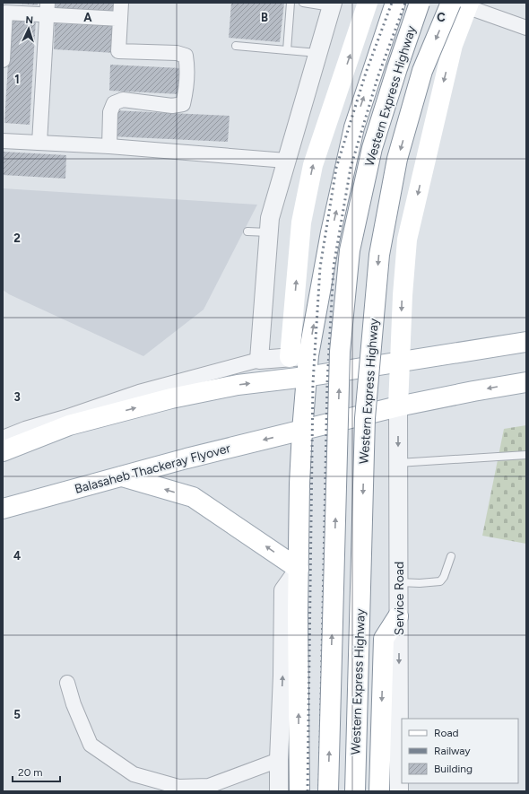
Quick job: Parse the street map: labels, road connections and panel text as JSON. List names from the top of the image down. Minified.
{"streets":{"main road":["Western Express Highway","Balasaheb Thackeray Flyover"],"street":["Service Road"]},"crossings":[["Balasaheb Thackeray Flyover","Service Road"]],"legend":["Road","Railway","Building"],"scale_bar":"20 m","north":"top","grid":{"columns":["A","B","C"],"rows":["1","2","3","4","5"]}}
